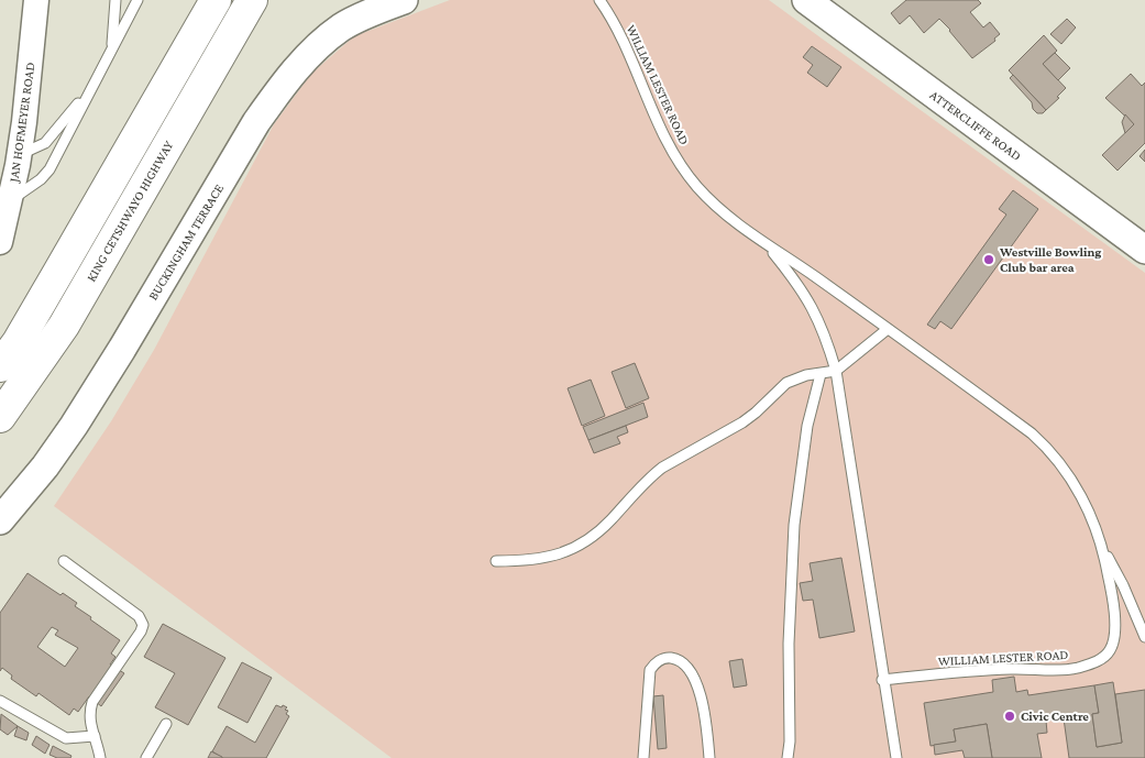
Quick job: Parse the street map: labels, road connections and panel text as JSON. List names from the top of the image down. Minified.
{"streets":{"highway":["KING CETSHWAYO HIGHWAY"],"main road":["ATTERCLIFFE ROAD","BUCKINGHAM TERRACE"],"street":["JAN HOFMEYER ROAD"],"lane":["WILLIAM LESTER ROAD"]},"places":["Westville Bowling Club bar area","Civic Centre"]}
